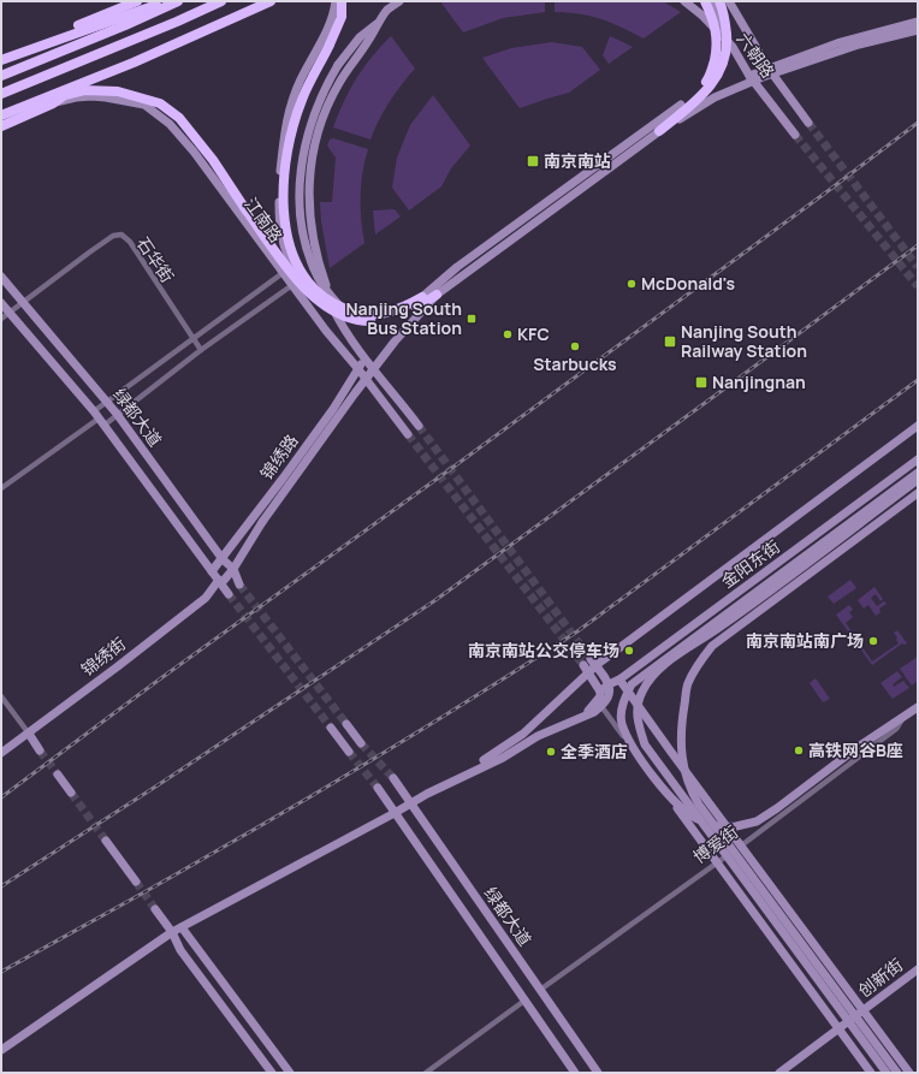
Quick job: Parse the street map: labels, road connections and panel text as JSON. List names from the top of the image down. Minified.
{"streets":{"main road":["六朝路","江南路","绿都大道","锦绣路","金阳东街","锦绣街","博爱街","创新街"],"street":["石华街"]},"crossings":[["江南路","锦绣路"],["石华街","绿都大道"],["绿都大道","锦绣路"],["绿都大道","锦绣街"],["绿都大道","博爱街"]],"places":{"transit":["南京南站","Nanjing South Bus Station","Nanjing South Railway Station","Nanjingnan"],"other":["McDonald's","KFC","Starbucks","南京南站南广场","南京南站公交停车场","高铁网谷B座","全季酒店"]}}
